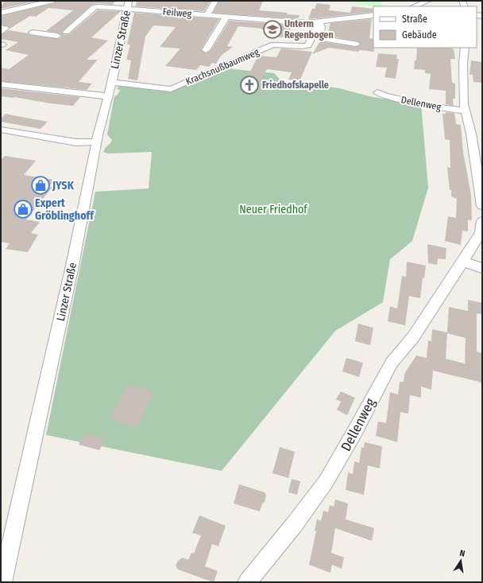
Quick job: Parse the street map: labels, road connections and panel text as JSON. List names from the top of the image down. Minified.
{"streets":{"street":["Feilweg","Linzer Straße","Krachsnußbaumweg","Dellenweg"]},"crossings":[["Feilweg","Linzer Straße"],["Feilweg","Krachsnußbaumweg"],["Linzer Straße","Krachsnußbaumweg"]],"parks":["Neuer Friedhof"],"places":{"school or university":["Unterm Regenbogen"],"church":["Friedhofskapelle"],"shop":["JYSK","Expert Gröblinghoff"]},"legend":["Straße","Gebäude"],"north":"top"}
